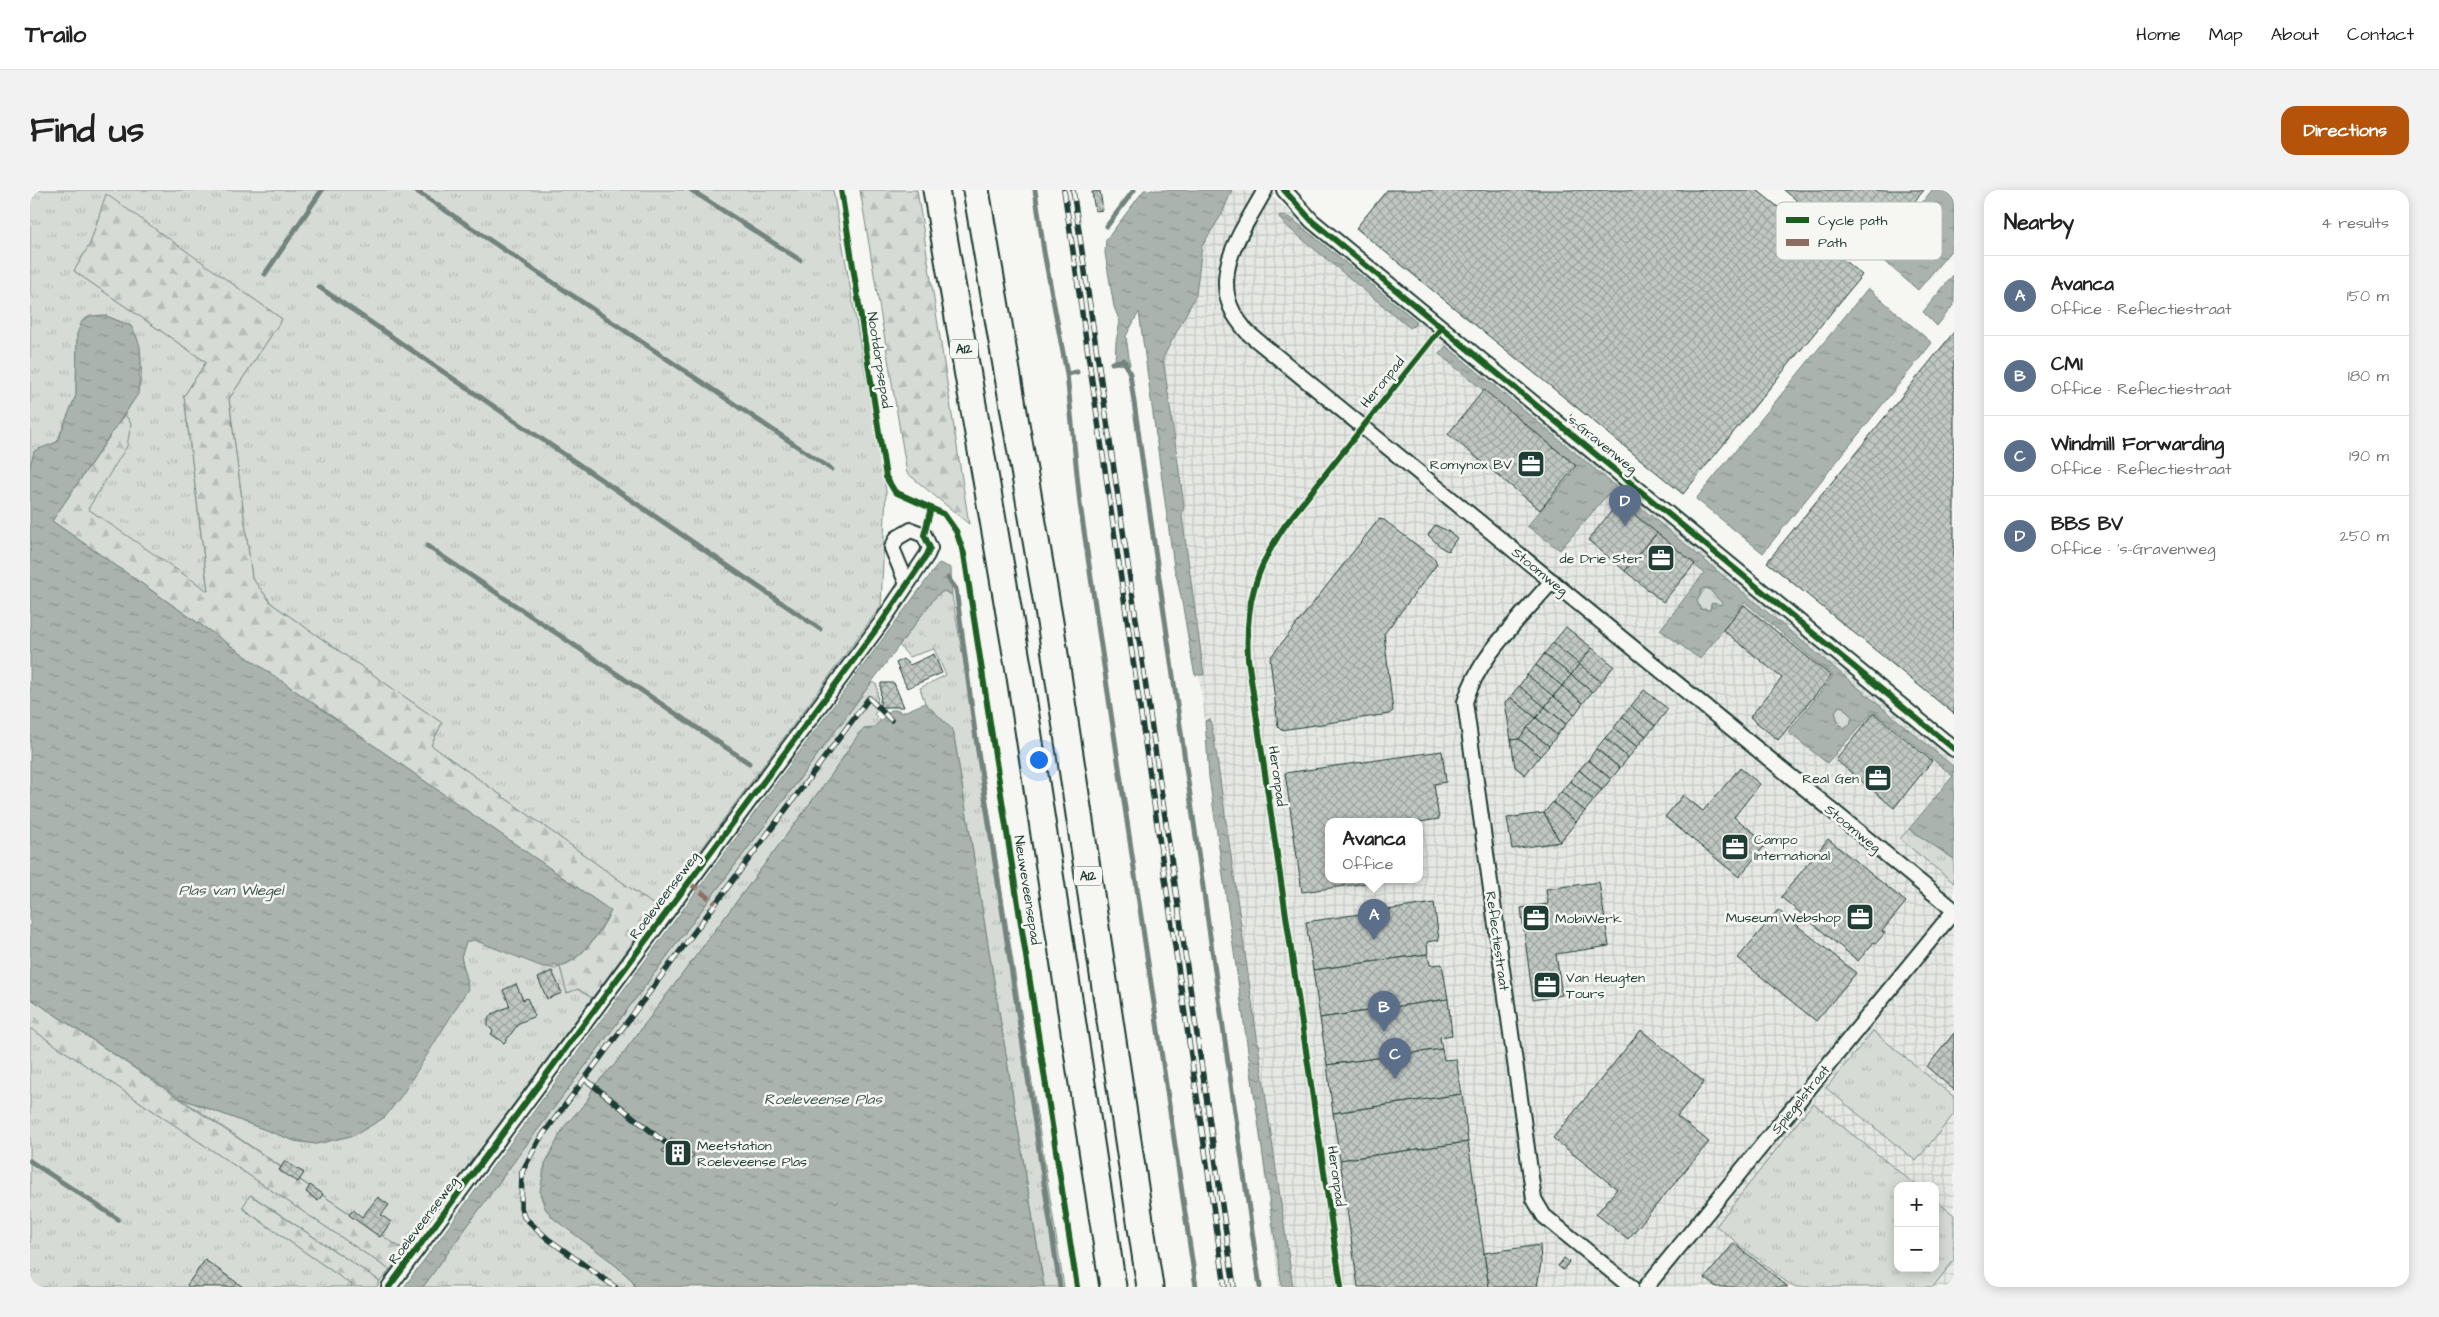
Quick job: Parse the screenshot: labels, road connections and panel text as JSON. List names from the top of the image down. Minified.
{"streets":{"highway":["A12"],"street":["'s-Gravenweg","Stoomweg","Roeleveenseweg","Reflectiestraat","Spiegelstraat"],"cycle path":["Nootdorpsepad","Heronpad"]},"crossings":[["Stoomweg","Reflectiestraat"],["Stoomweg","Spiegelstraat"]],"water":["Plas van Wiegel","Roeleveense Plas"],"places":{"office":["Romynox BV","de Drie Ster","Real Gen","Campo International","Museum Webshop","MobiWerk","Van Heugten Tours"],"building":["Meetstation Roeleveense Plas"]},"legend":["Cycle path","Path"],"page":{"header":"Trailo","nav":["Home","Map","About","Contact"],"title":"Find us","buttons":"Directions","heading":["Nearby","4 results"],"list":[{"mark":"A","name":"Avanca","note":"Office · Reflectiestraat","value":"150 m"},{"mark":"B","name":"CMI","note":"Office · Reflectiestraat","value":"180 m"},{"mark":"C","name":"Windmill Forwarding","note":"Office · Reflectiestraat","value":"190 m"},{"mark":"D","name":"BBS BV","note":"Office · 's-Gravenweg","value":"250 m"}],"pins":["D","A","B","C"],"popup":["Avanca","Office"],"map_buttons":["+","−"]}}
